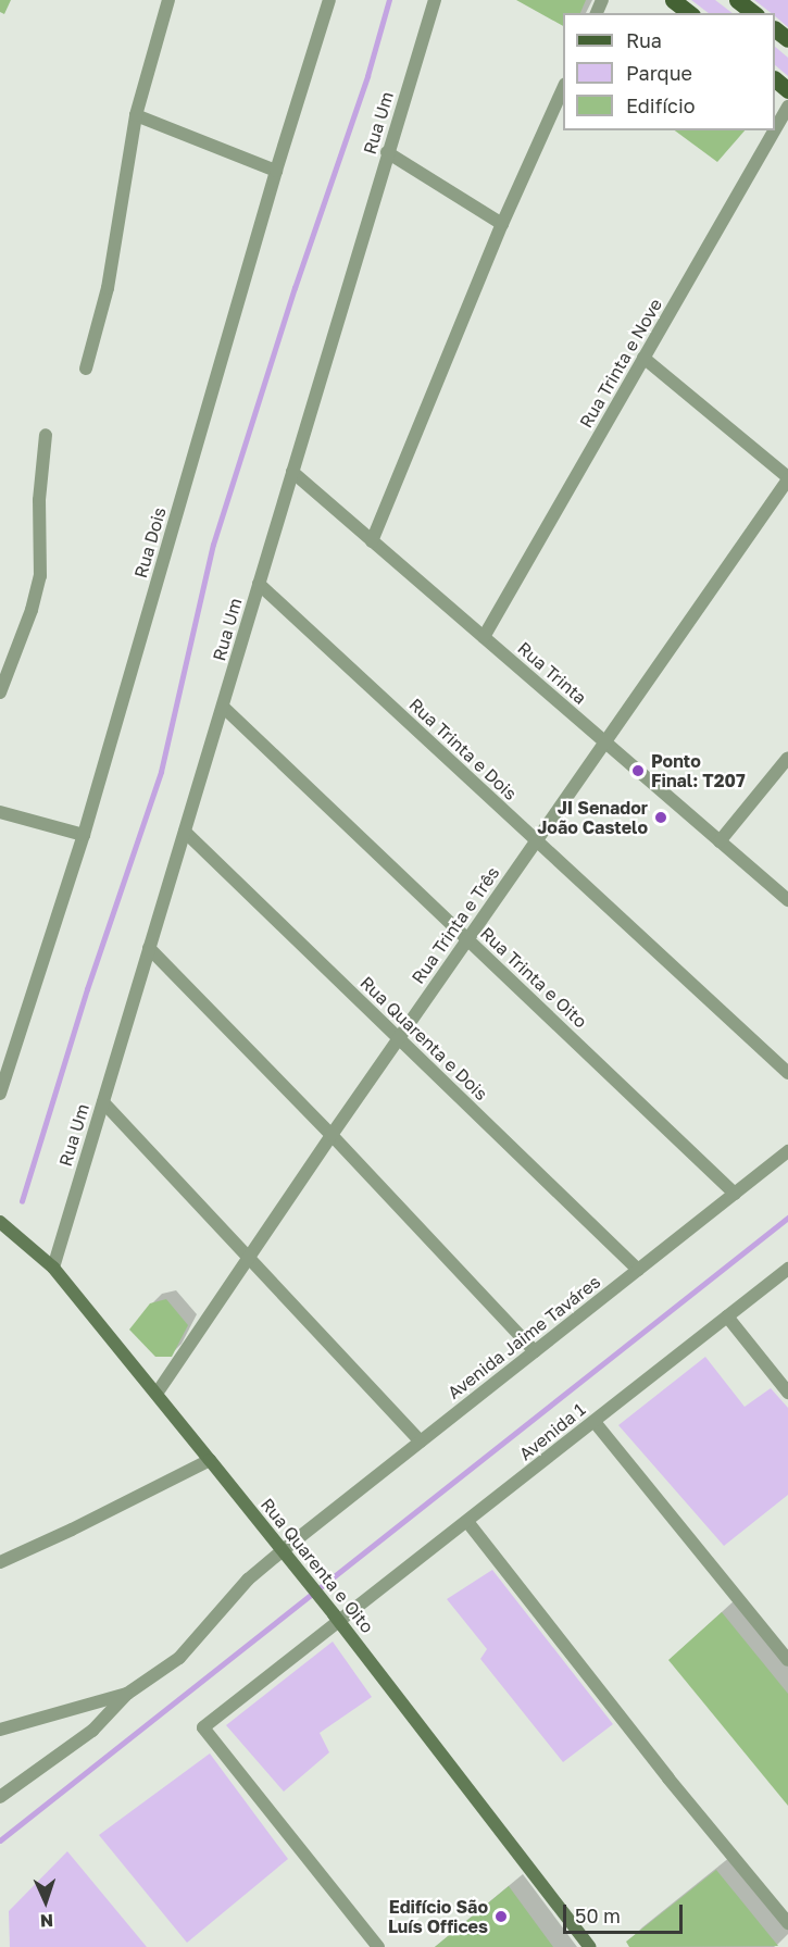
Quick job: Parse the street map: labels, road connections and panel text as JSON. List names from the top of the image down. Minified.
{"streets":{"main road":["Rua Quarenta e Oito"],"street":["Rua Um","Rua Trinta e Nove","Rua Dois","Rua Trinta","Rua Trinta e Dois","Rua Trinta e Três","Rua Trinta e Oito","Rua Quarenta e Dois","Avenida Jaime Taváres","Avenida 1"]},"crossings":[["Rua Um","Rua Trinta"],["Rua Um","Rua Trinta e Dois"],["Rua Um","Rua Trinta e Oito"],["Rua Um","Rua Quarenta e Dois"],["Rua Um","Rua Quarenta e Oito"],["Rua Trinta e Nove","Rua Trinta"],["Rua Trinta","Rua Trinta e Três"],["Rua Trinta e Dois","Rua Trinta e Três"],["Rua Trinta e Três","Rua Trinta e Oito"],["Rua Trinta e Três","Rua Quarenta e Dois"],["Rua Trinta e Três","Rua Quarenta e Oito"],["Rua Trinta e Oito","Avenida Jaime Taváres"],["Rua Quarenta e Dois","Avenida Jaime Taváres"],["Avenida Jaime Taváres","Rua Quarenta e Oito"],["Avenida 1","Rua Quarenta e Oito"]],"places":["Ponto Final: T207","JI Senador João Castelo","Edifício São Luís Offices"],"legend":["Rua","Parque","Edifício"],"scale_bar":"50 m","north":"bottom"}
